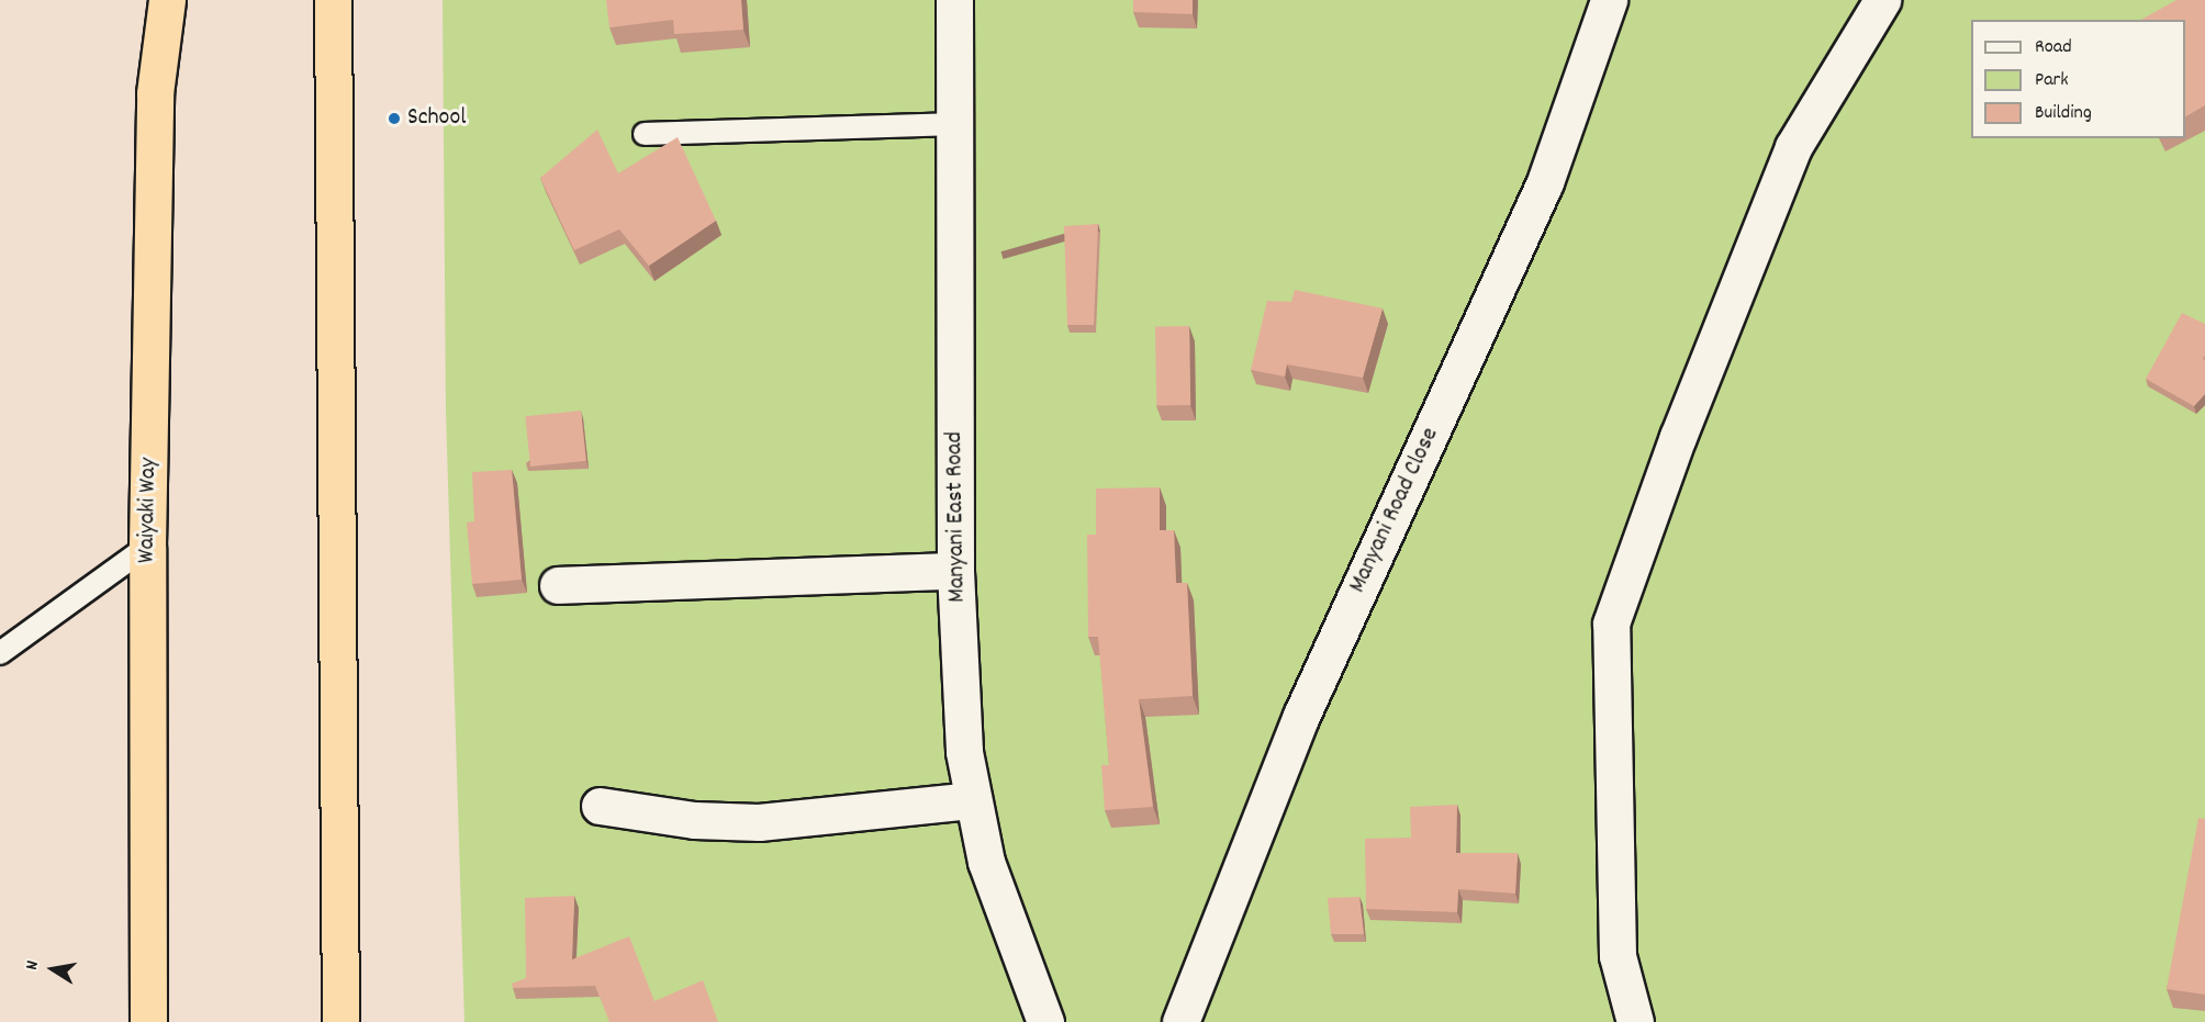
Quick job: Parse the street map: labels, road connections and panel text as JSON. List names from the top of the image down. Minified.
{"streets":{"highway":["Waiyaki Way"],"street":["Manyani Road Close","Manyani East Road"]},"places":["School"],"legend":["Road","Park","Building"],"north":"left"}
